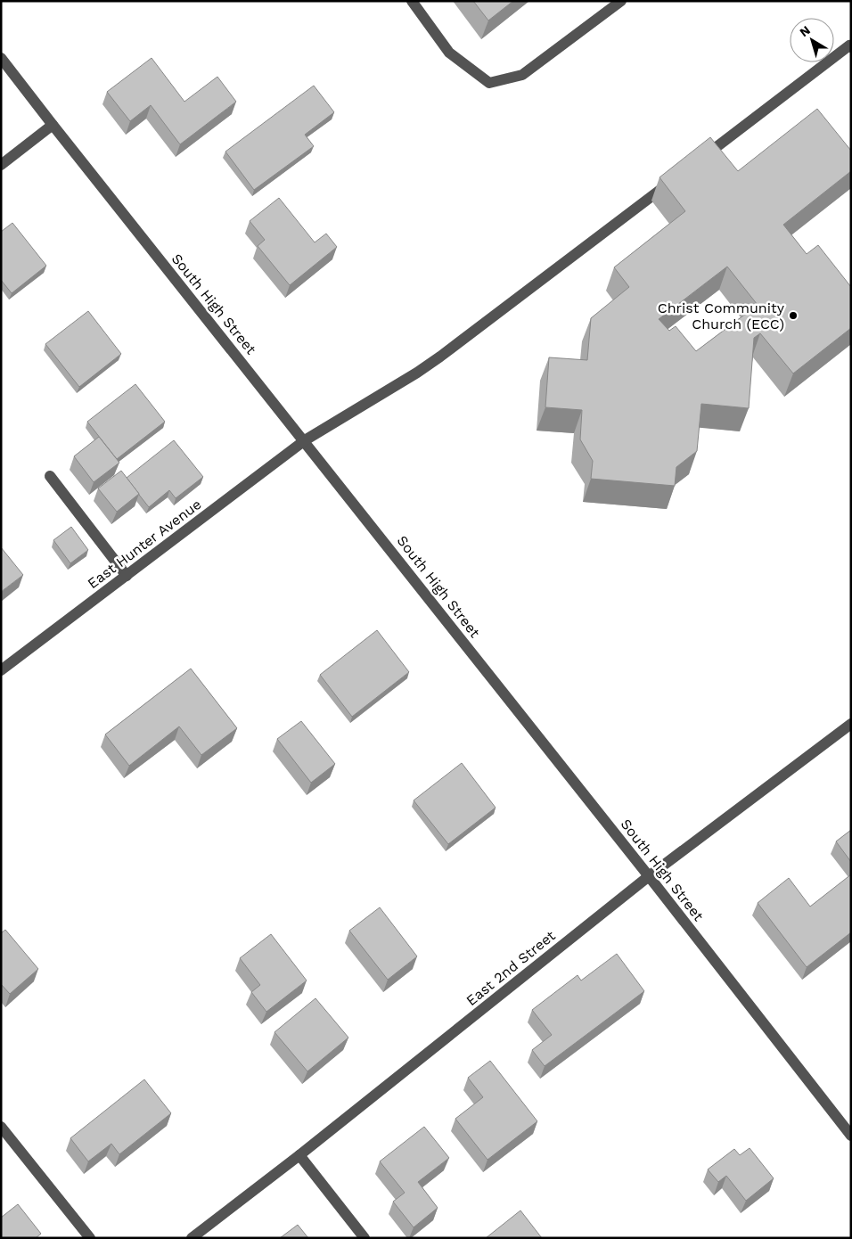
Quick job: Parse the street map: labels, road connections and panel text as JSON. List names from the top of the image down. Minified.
{"streets":{"street":["South High Street","East Hunter Avenue","East 2nd Street"]},"crossings":[["South High Street","East Hunter Avenue"],["South High Street","East 2nd Street"]],"places":["Christ Community Church (ECC)"],"north":"top left"}
